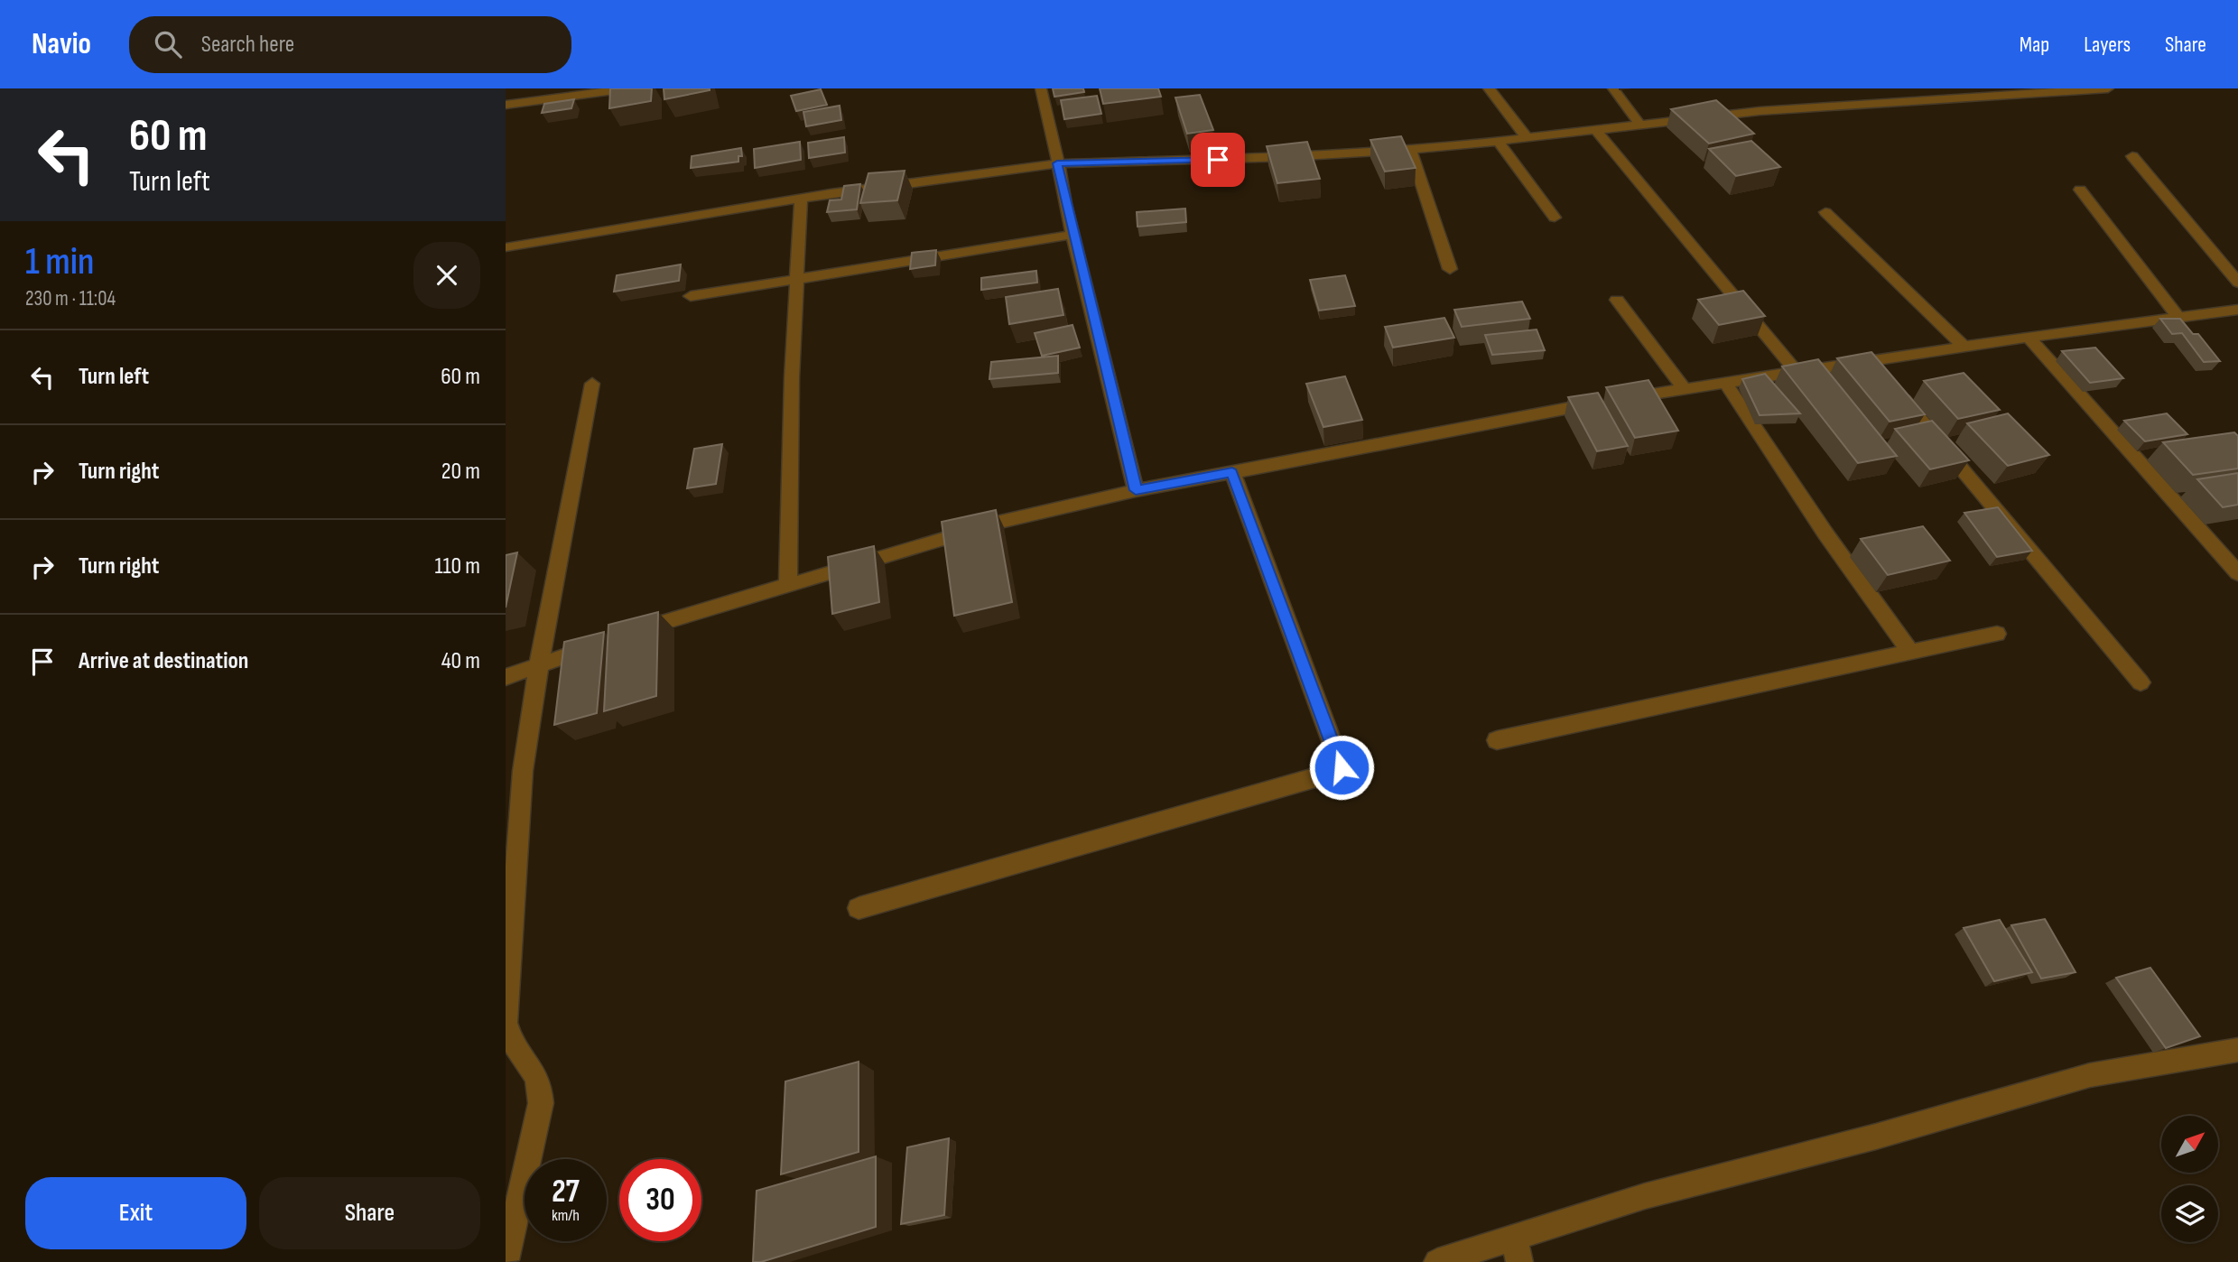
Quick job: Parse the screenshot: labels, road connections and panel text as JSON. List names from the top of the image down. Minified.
{"north":"top right","page":{"header":"Navio","search":"Search here","nav":["Map","Layers","Share"],"turn":["60 m","Turn left"],"heading":["1 min","230 m · 11:04"],"list":[{"name":"Turn left","value":"60 m"},{"name":"Turn right","value":"20 m"},{"name":"Turn right","value":"110 m"},{"name":"Arrive at destination","value":"40 m"}],"speed":"27 km/h","limit":"30","buttons":["Exit","Share"]}}
